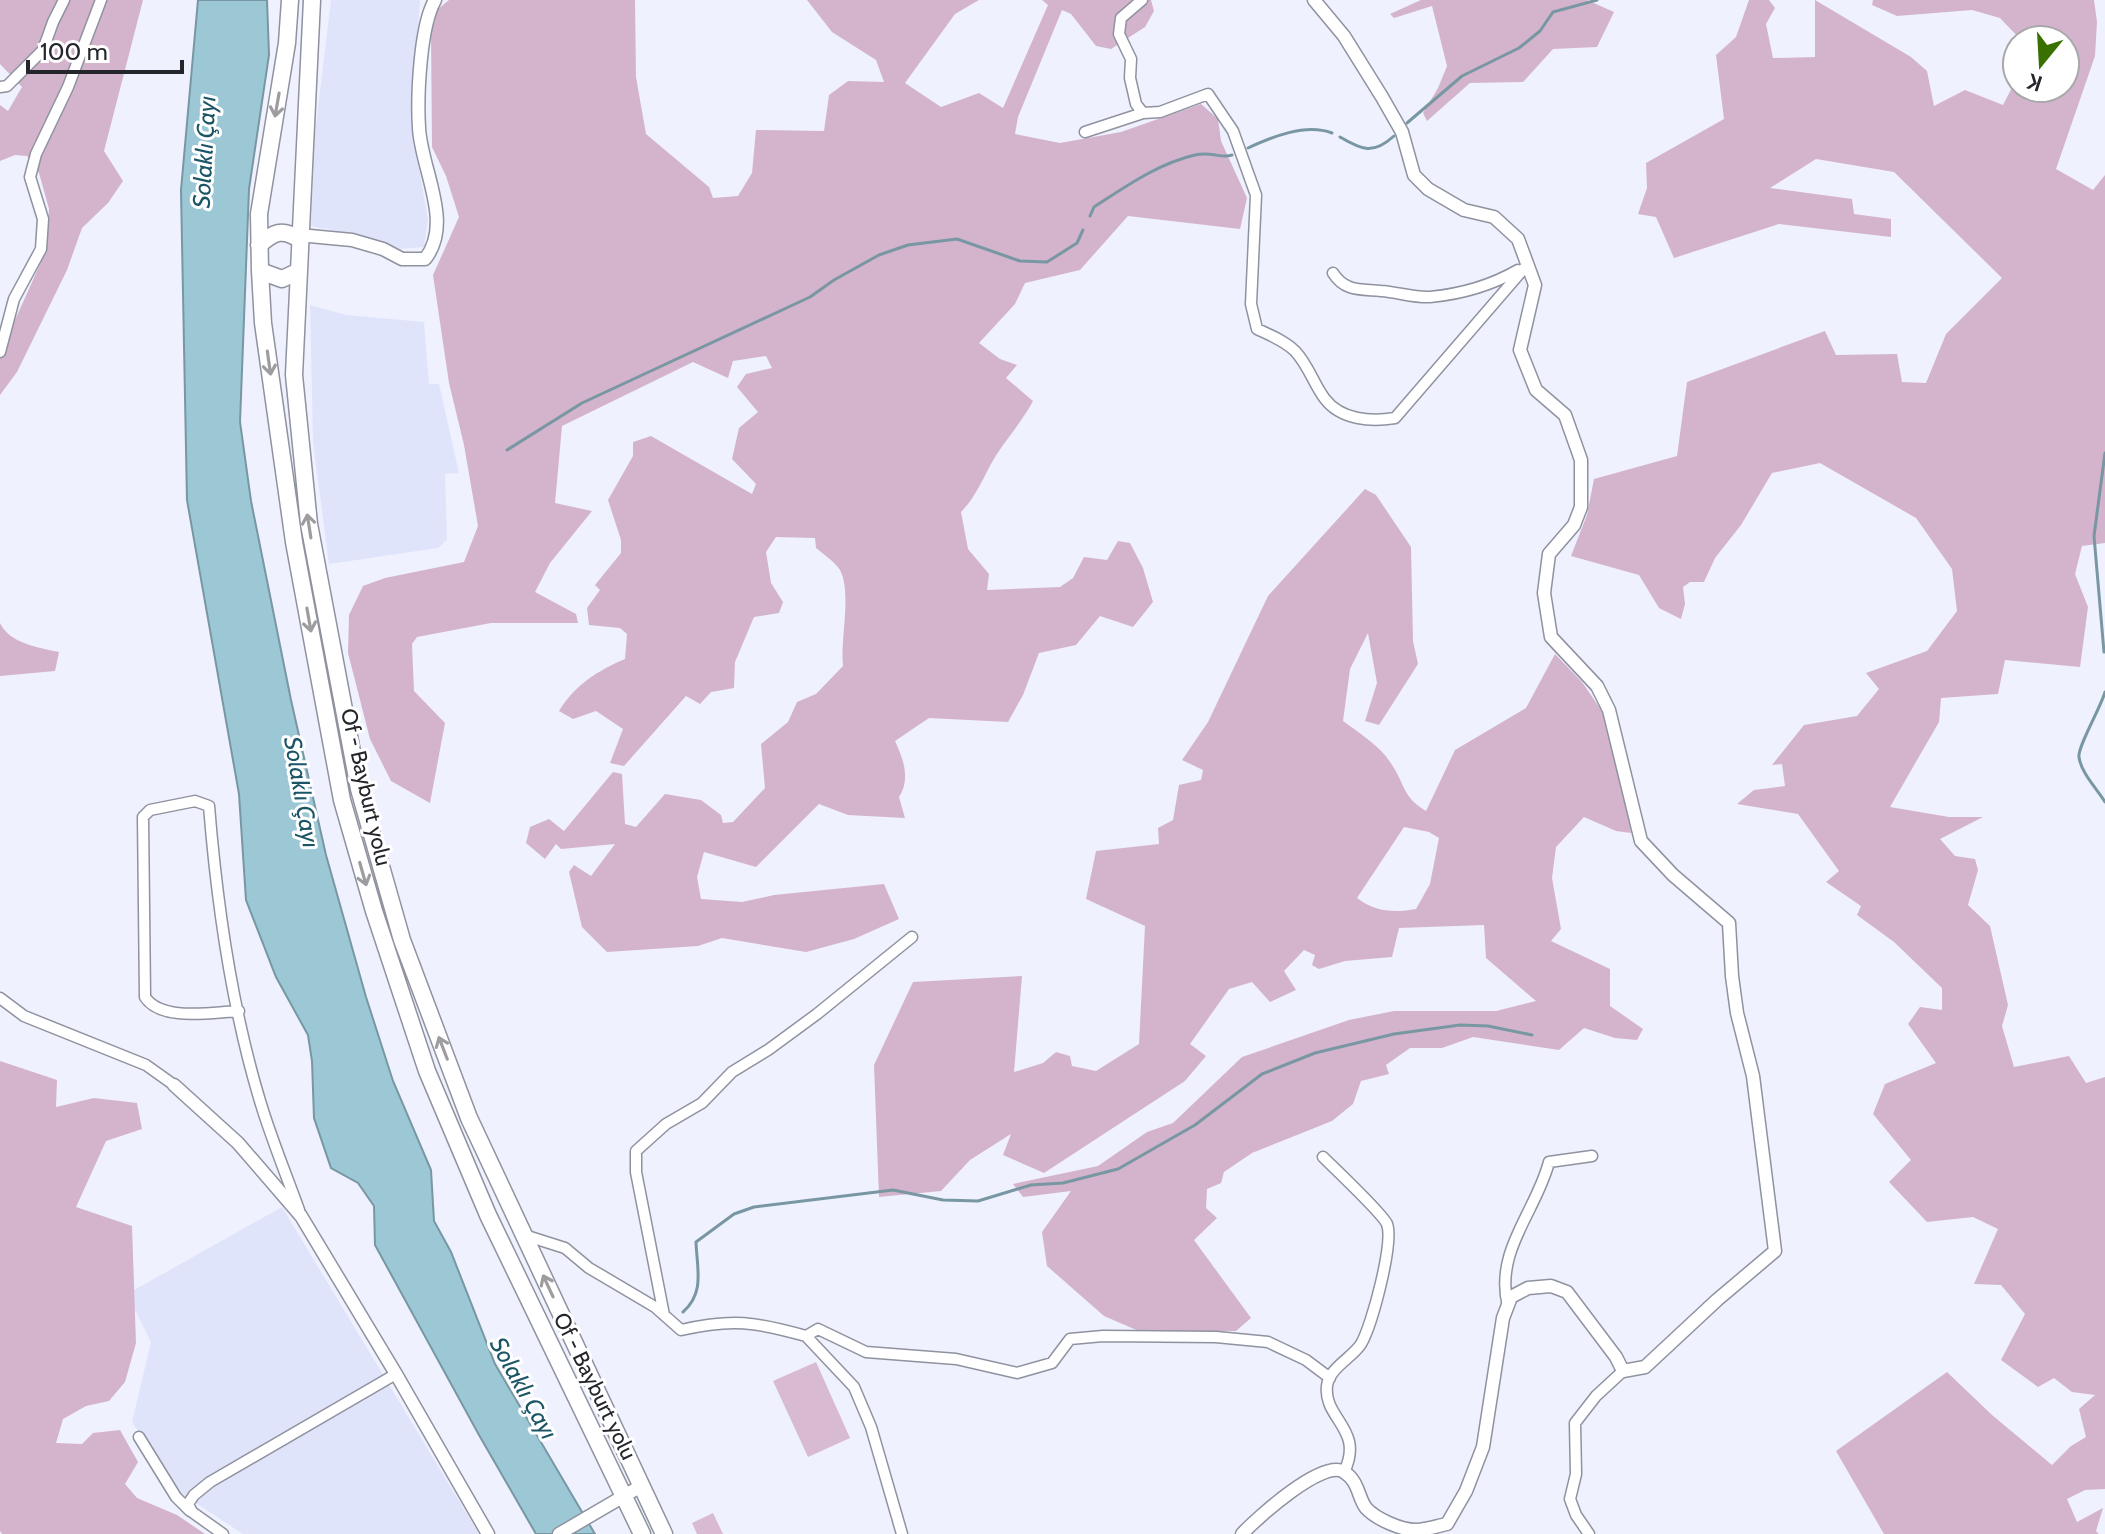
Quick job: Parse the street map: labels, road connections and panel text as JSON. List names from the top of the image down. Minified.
{"streets":{"highway":["Of - Bayburt yolu"]},"water":["Solaklı Çayı"],"scale_bar":"100 m","north":"bottom"}
